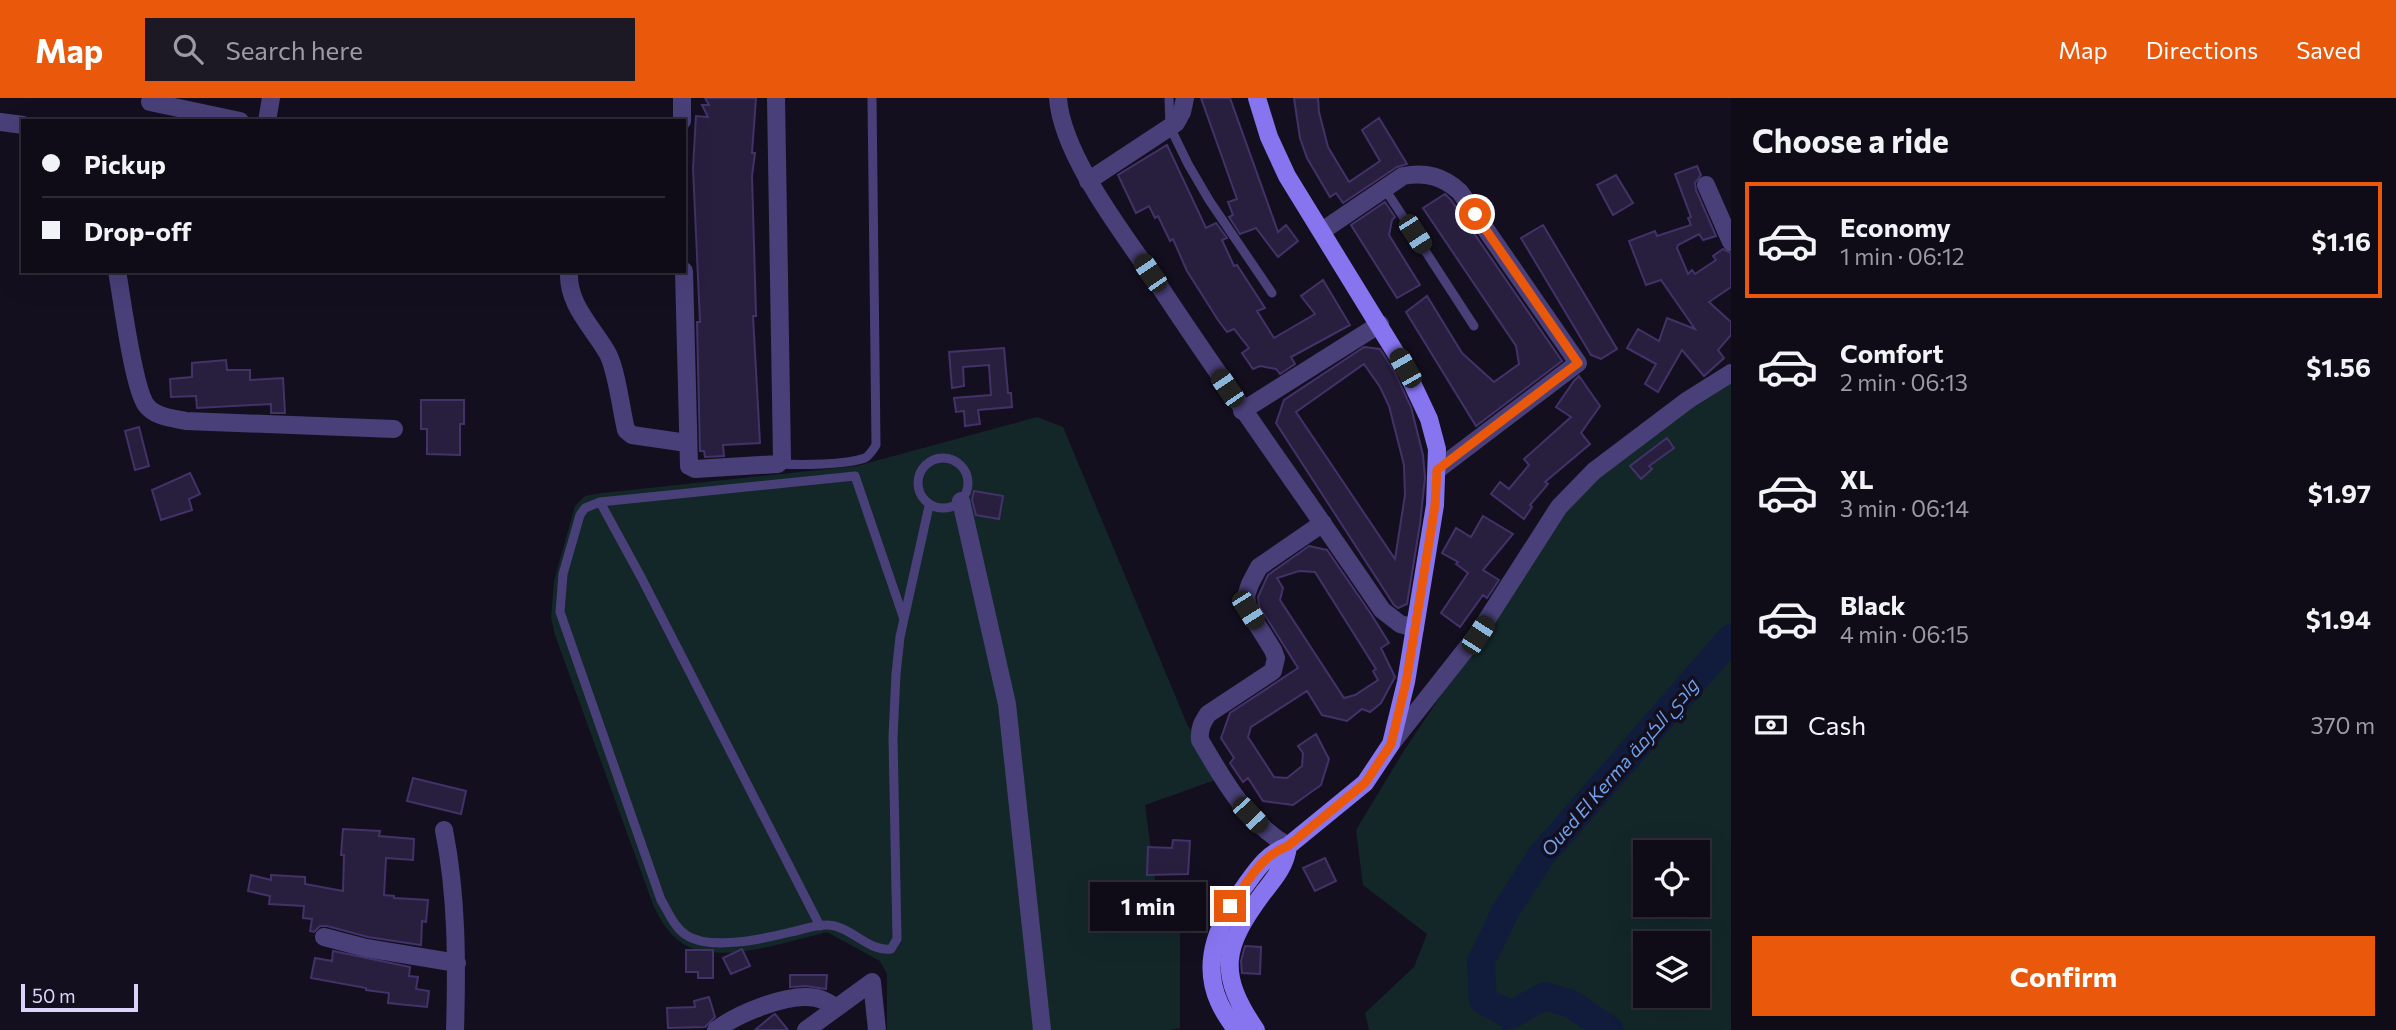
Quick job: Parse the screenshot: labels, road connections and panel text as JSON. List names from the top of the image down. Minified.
{"water":["Oued El Kerma وادي الكرمة"],"scale_bar":"50 m","page":{"header":"Map","search":"Search here","nav":["Map","Directions","Saved"],"heading":"Choose a ride","banner":["Pickup","Drop-off"],"list":[{"name":"Economy","note":"1 min · 06:12","value":"$1.16"},{"name":"Comfort","note":"2 min · 06:13","value":"$1.56"},{"name":"XL","note":"3 min · 06:14","value":"$1.97"},{"name":"Black","note":"4 min · 06:15","value":"$1.94"}],"pay":["Cash","370 m"],"bubble":"1 min","buttons":"Confirm","scale":"50 m"}}
